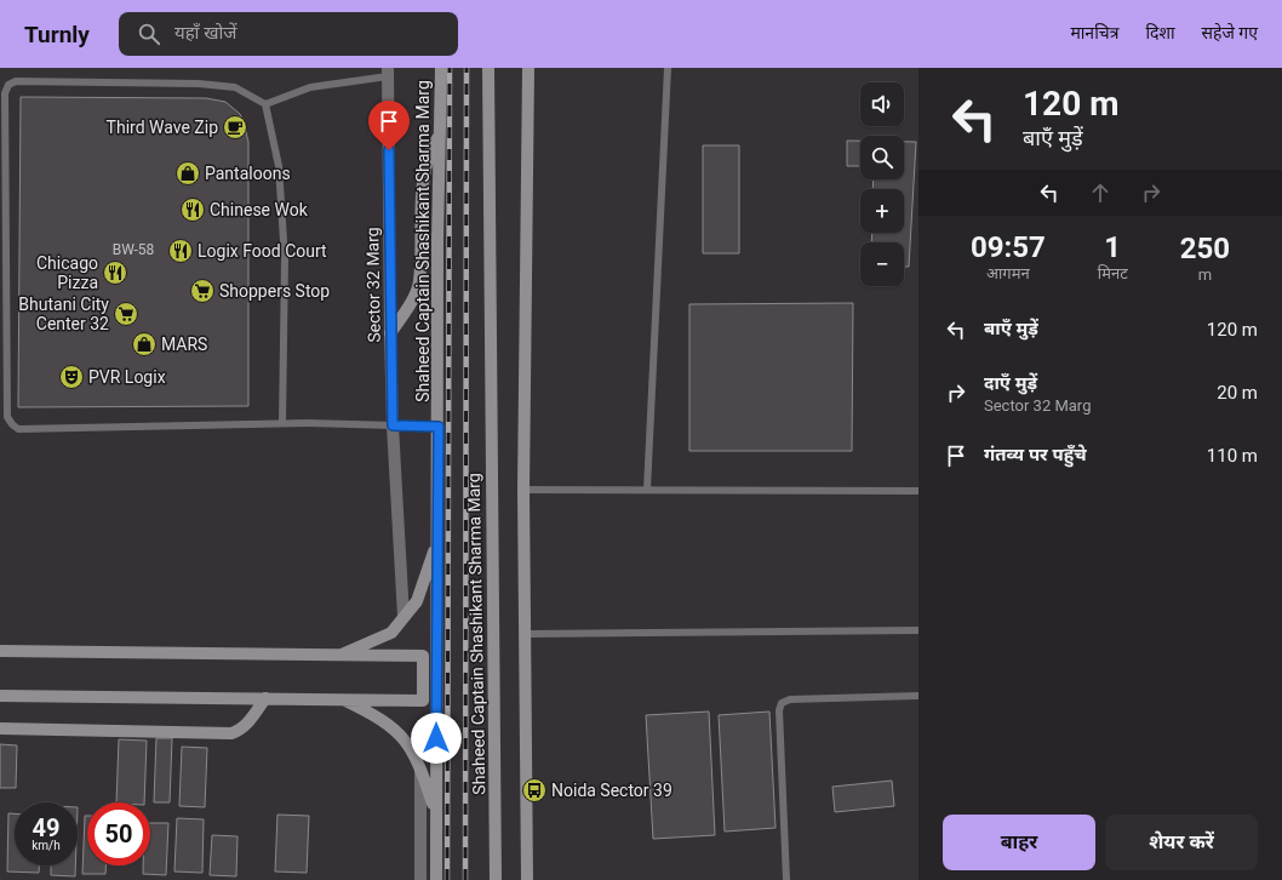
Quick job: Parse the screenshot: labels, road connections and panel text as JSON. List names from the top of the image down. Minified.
{"streets":{"main road":["Shaheed Captain Shashikant Sharma Marg"],"street":["Sector 32 Marg"]},"places":{"cafe":["Third Wave Zip"],"shop":["Pantaloons","MARS"],"restaurant":["Chinese Wok","Logix Food Court","Chicago Pizza"],"supermarket":["Shoppers Stop","Bhutani City Center 32"],"theatre":["PVR Logix"],"bus stop":["Noida Sector 39"]},"house_numbers":["BW-58"],"page":{"header":"Turnly","search":"यहाँ खोजें","nav":["मानचित्र","दिशा","सहेजे गए"],"turn":["120 m","बाएँ मुड़ें"],"map_buttons":["+","−"],"eta":["09:57","आगमन","1","मिनट","250","m"],"list":[{"name":"बाएँ मुड़ें","value":"120 m"},{"name":"दाएँ मुड़ें","note":"Sector 32 Marg","value":"20 m"},{"name":"गंतव्य पर पहुँचे","value":"110 m"}],"speed":"49 km/h","limit":"50","buttons":["बाहर","शेयर करें"]}}
